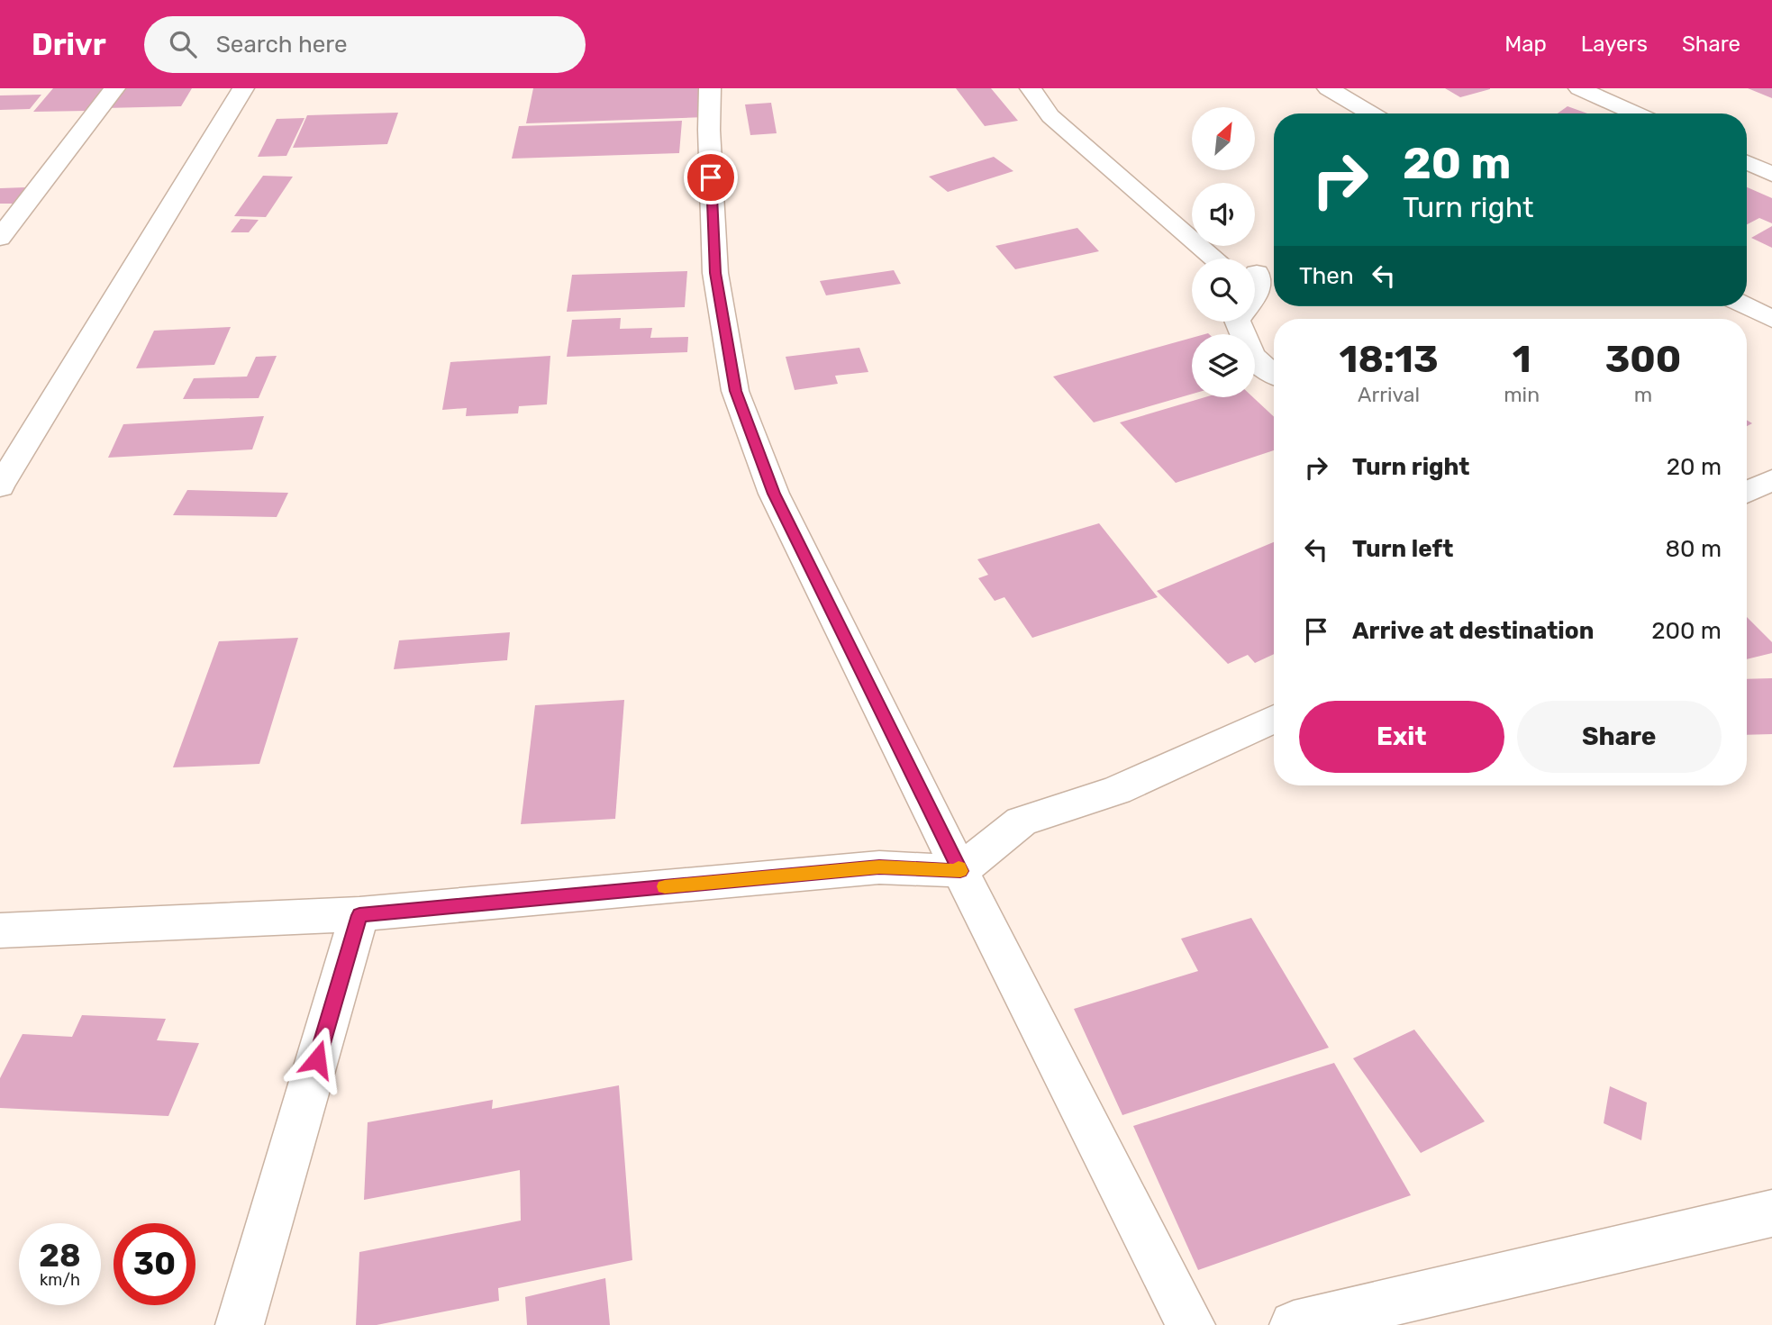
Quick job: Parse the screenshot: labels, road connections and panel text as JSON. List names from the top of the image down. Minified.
{"north":"top right","page":{"header":"Drivr","search":"Search here","nav":["Map","Layers","Share"],"turn":["20 m","Turn right"],"then":"Then","eta":["18:13","Arrival","1","min","300","m"],"list":[{"name":"Turn right","value":"20 m"},{"name":"Turn left","value":"80 m"},{"name":"Arrive at destination","value":"200 m"}],"buttons":["Exit","Share"],"speed":"28 km/h","limit":"30"}}
